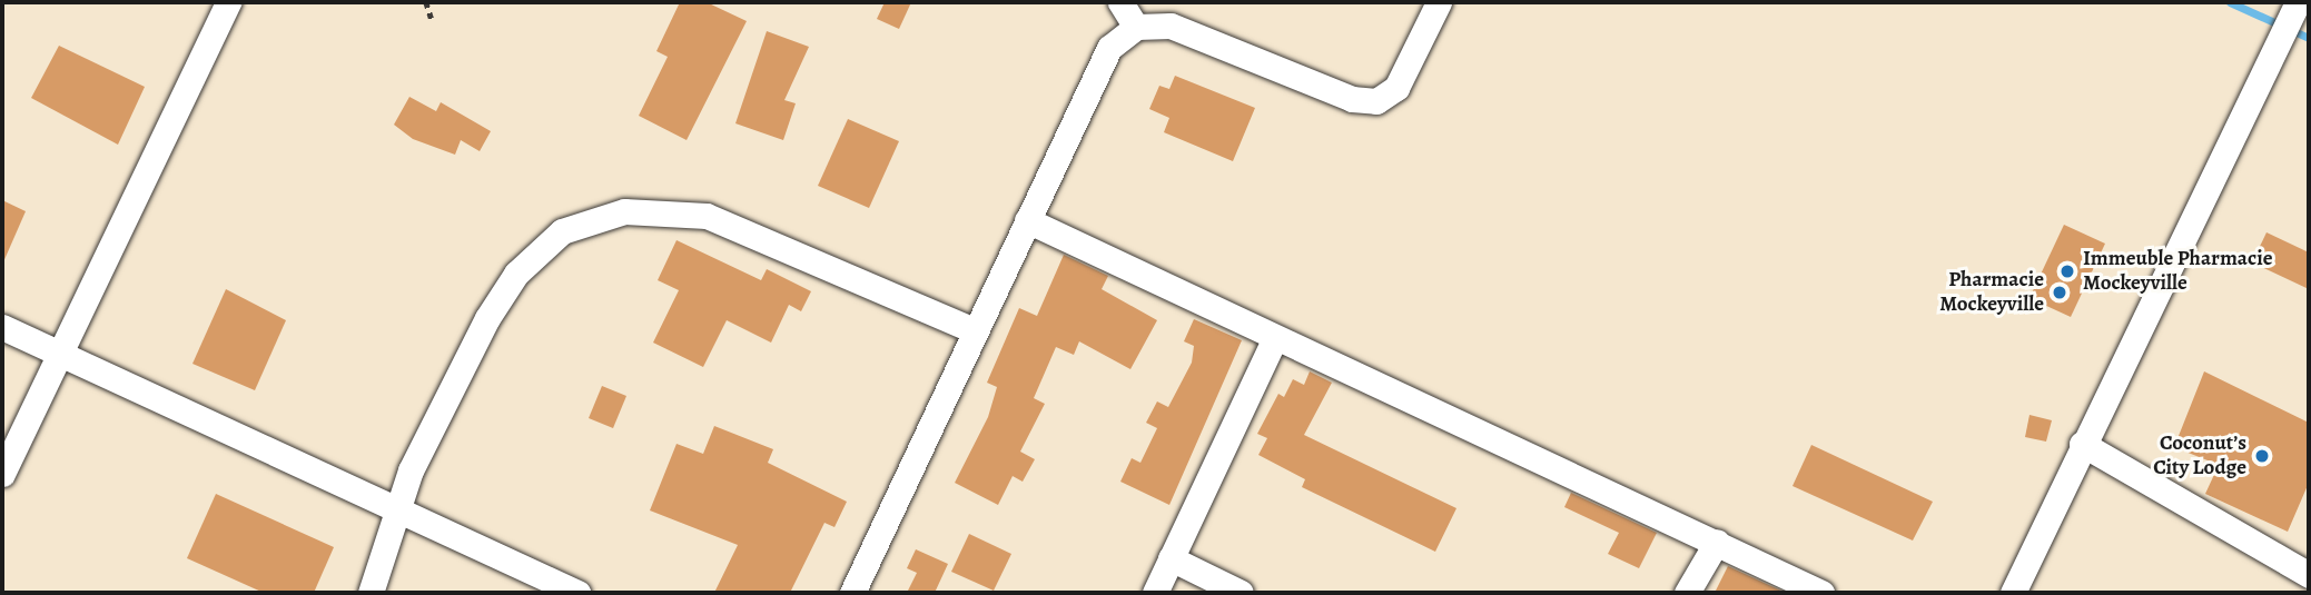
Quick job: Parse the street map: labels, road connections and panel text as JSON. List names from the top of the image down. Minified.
{"places":["Immeuble Pharmacie Mockeyville","Pharmacie Mockeyville","Coconut’s City Lodge"]}
